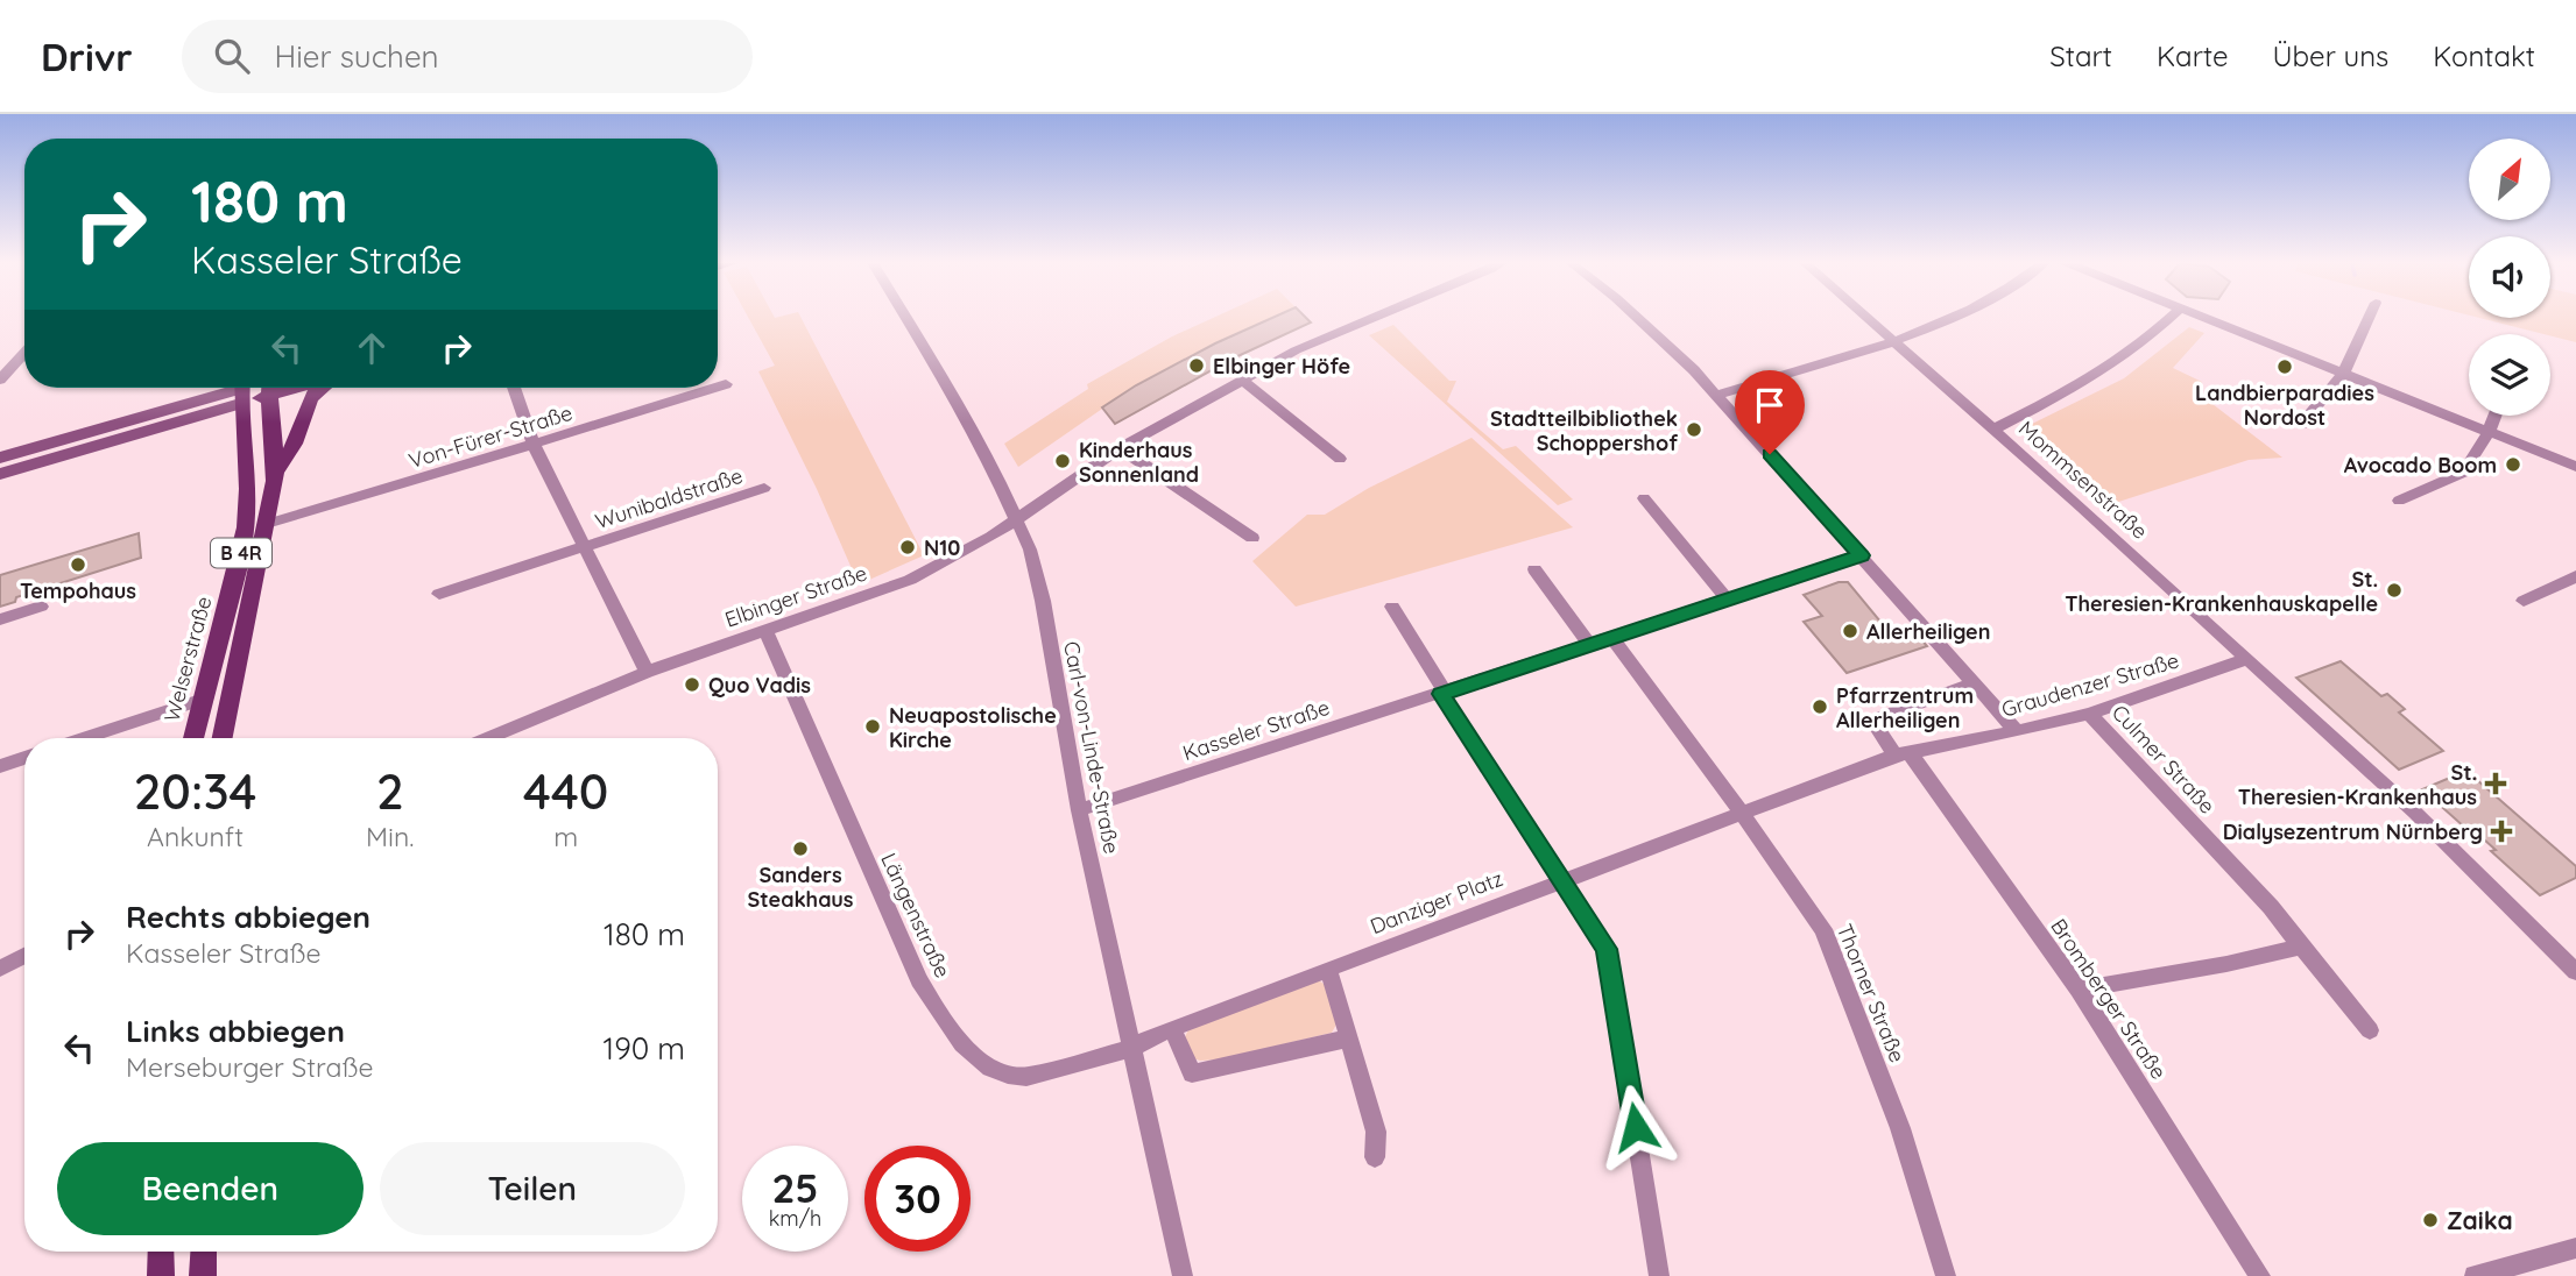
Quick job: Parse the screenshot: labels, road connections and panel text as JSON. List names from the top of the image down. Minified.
{"streets":{"main road":["B 4R","Welserstraße"],"street":["Von-Fürer-Straße","Mommsenstraße","Wunibaldstraße","Elbinger Straße","Graudenzer Straße","Kasseler Straße","Carl-von-Linde-Straße","Culmer Straße","Danziger Platz","Längenstraße","Thorner Straße","Bromberger Straße"]},"crossings":[["Von-Fürer-Straße","B 4R"],["Mommsenstraße","Graudenzer Straße"],["Elbinger Straße","Carl-von-Linde-Straße"],["Elbinger Straße","Längenstraße"],["Graudenzer Straße","Culmer Straße"],["Graudenzer Straße","Danziger Platz"],["Graudenzer Straße","Thorner Straße"],["Graudenzer Straße","Bromberger Straße"],["Kasseler Straße","Carl-von-Linde-Straße"],["Kasseler Straße","Thorner Straße"],["Carl-von-Linde-Straße","Danziger Platz"],["Carl-von-Linde-Straße","Längenstraße"],["Danziger Platz","Längenstraße"]],"places":{"other":["Elbinger Höfe","Landbierparadies Nordost","Stadtteilbibliothek Schoppershof","Kinderhaus Sonnenland","Avocado Boom","N10","Tempohaus","St. Theresien-Krankenhauskapelle","Allerheiligen","Quo Vadis","Pfarrzentrum Allerheiligen","Neuapostolische Kirche","Sanders Steakhaus","Zaika"],"health":["St. Theresien-Krankenhaus","Dialysezentrum Nürnberg"]},"north":"top right","page":{"header":"Drivr","search":"Hier suchen","nav":["Start","Karte","Über uns","Kontakt"],"turn":["180 m","Kasseler Straße"],"eta":["20:34","Ankunft","2","Min.","440","m"],"list":[{"name":"Rechts abbiegen","note":"Kasseler Straße","value":"180 m"},{"name":"Links abbiegen","note":"Merseburger Straße","value":"190 m"}],"buttons":["Beenden","Teilen"],"speed":"25 km/h","limit":"30"}}
